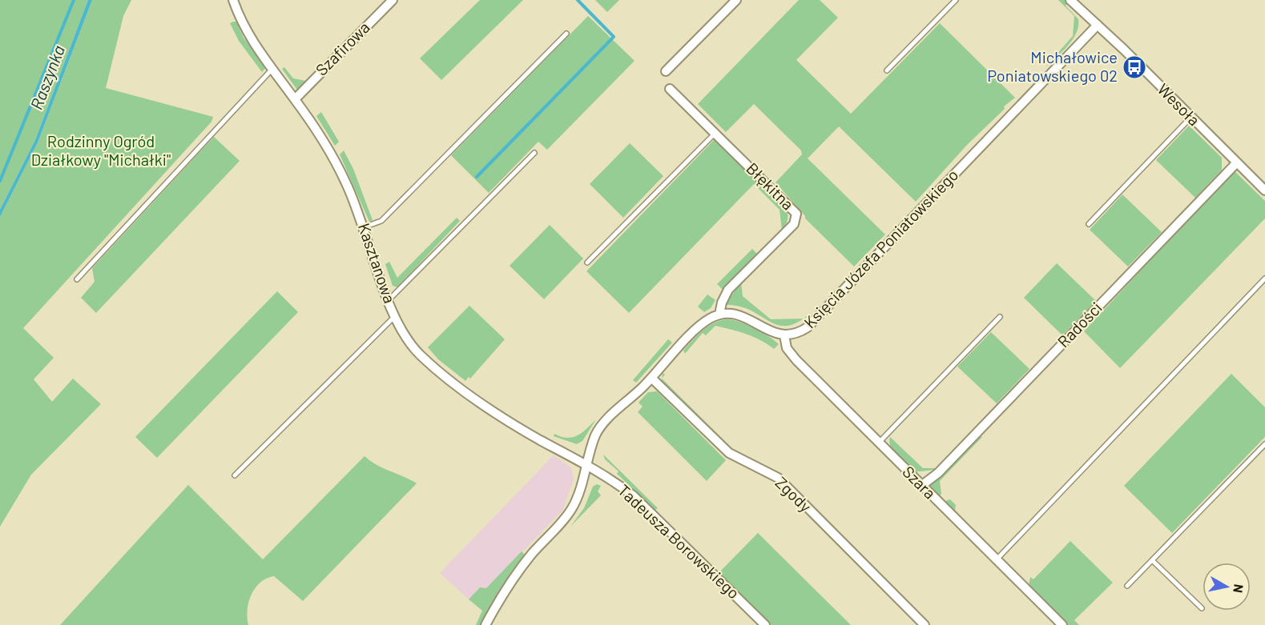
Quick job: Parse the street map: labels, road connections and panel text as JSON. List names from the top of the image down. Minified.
{"streets":{"street":["Szafirowa","Wesoła","Błękitna","Księcia Józefa Poniatowskiego","Kasztanowa","Radości","Szara","Zgody","Tadeusza Borowskiego"]},"crossings":[["Szafirowa","Kasztanowa"],["Wesoła","Księcia Józefa Poniatowskiego"],["Wesoła","Radości"],["Błękitna","Księcia Józefa Poniatowskiego"],["Księcia Józefa Poniatowskiego","Szara"],["Kasztanowa","Tadeusza Borowskiego"],["Radości","Szara"]],"water":["Raszynka"],"parks":["Rodzinny Ogród Działkowy \"Michałki\""],"places":{"bus stop":["Michałowice Poniatowskiego 02"]},"north":"right"}
